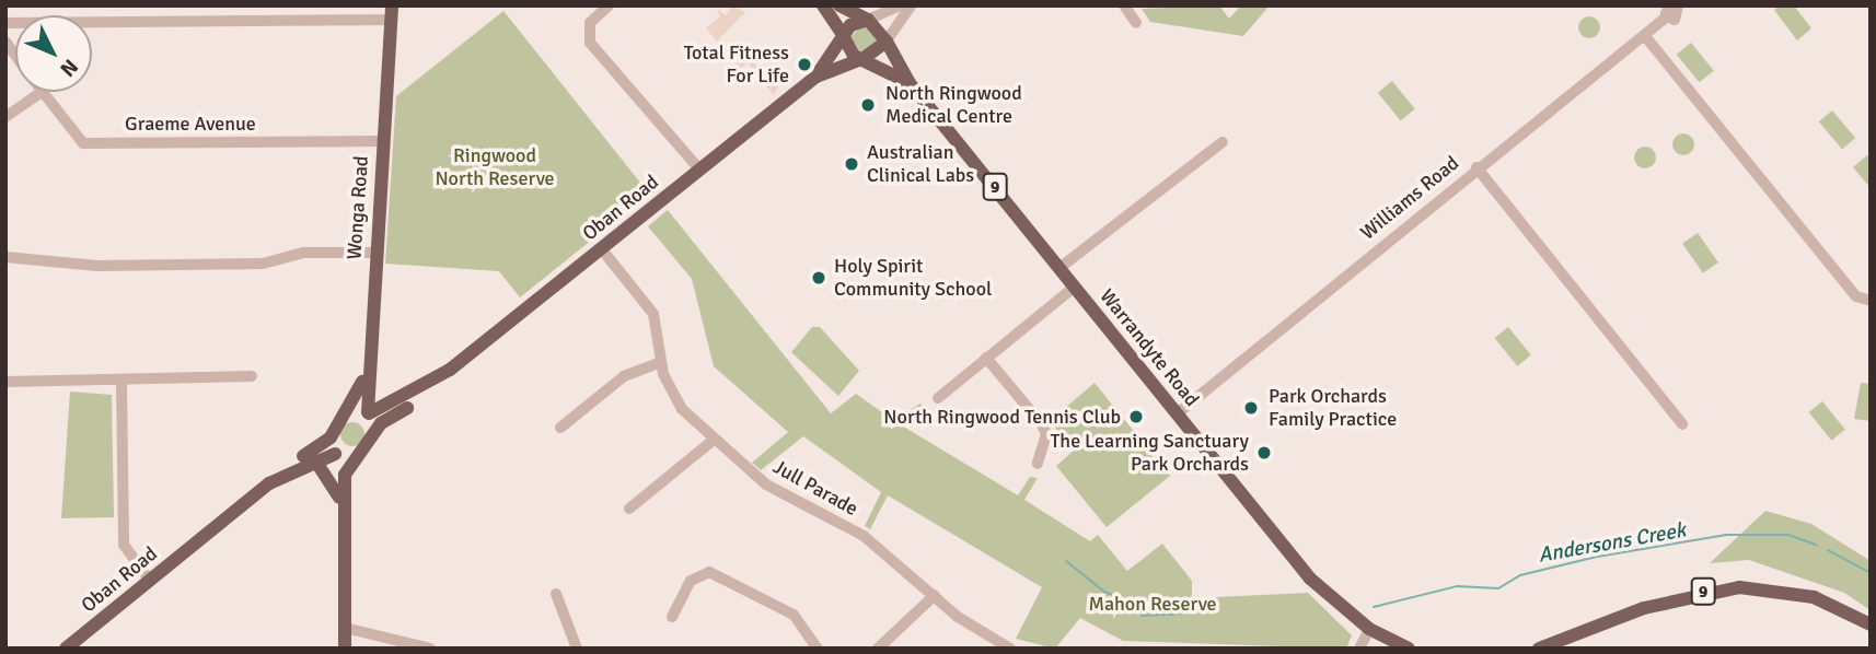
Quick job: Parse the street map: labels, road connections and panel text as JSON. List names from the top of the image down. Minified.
{"streets":{"main road":["9","Wonga Road","Oban Road","Warrandyte Road"],"street":["Graeme Avenue","Williams Road","Jull Parade"]},"crossings":[["Graeme Avenue","Wonga Road"],["9","Oban Road"],["9","Warrandyte Road"],["Williams Road","Warrandyte Road"],["Wonga Road","Oban Road"],["Oban Road","Warrandyte Road"],["Oban Road","Jull Parade"]],"water":["Andersons Creek"],"parks":["Ringwood North Reserve","Mahon Reserve"],"places":["Total Fitness For Life","North Ringwood Medical Centre","Australian Clinical Labs","Holy Spirit Community School","Park Orchards Family Practice","North Ringwood Tennis Club","The Learning Sanctuary Park Orchards"],"north":"bottom right"}
